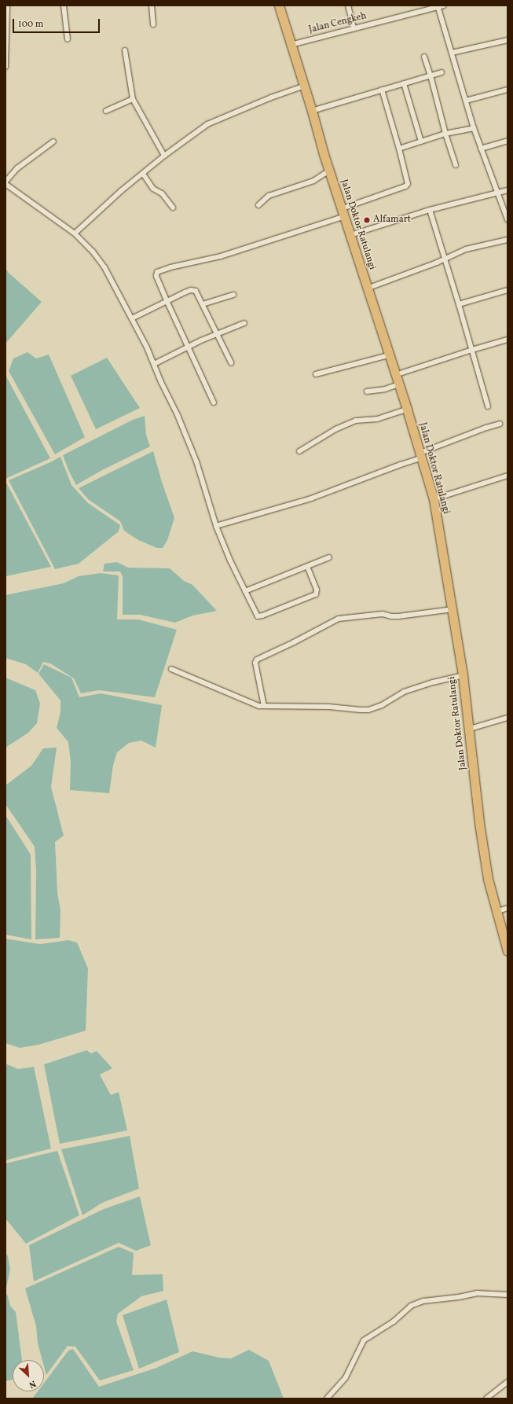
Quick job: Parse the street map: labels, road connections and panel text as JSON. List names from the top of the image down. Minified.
{"streets":{"highway":["Jalan Doktor Ratulangi"],"street":["Jalan Cengkeh"]},"crossings":[["Jalan Cengkeh","Jalan Doktor Ratulangi"]],"places":["Alfamart"],"scale_bar":"100 m","north":"bottom right"}
